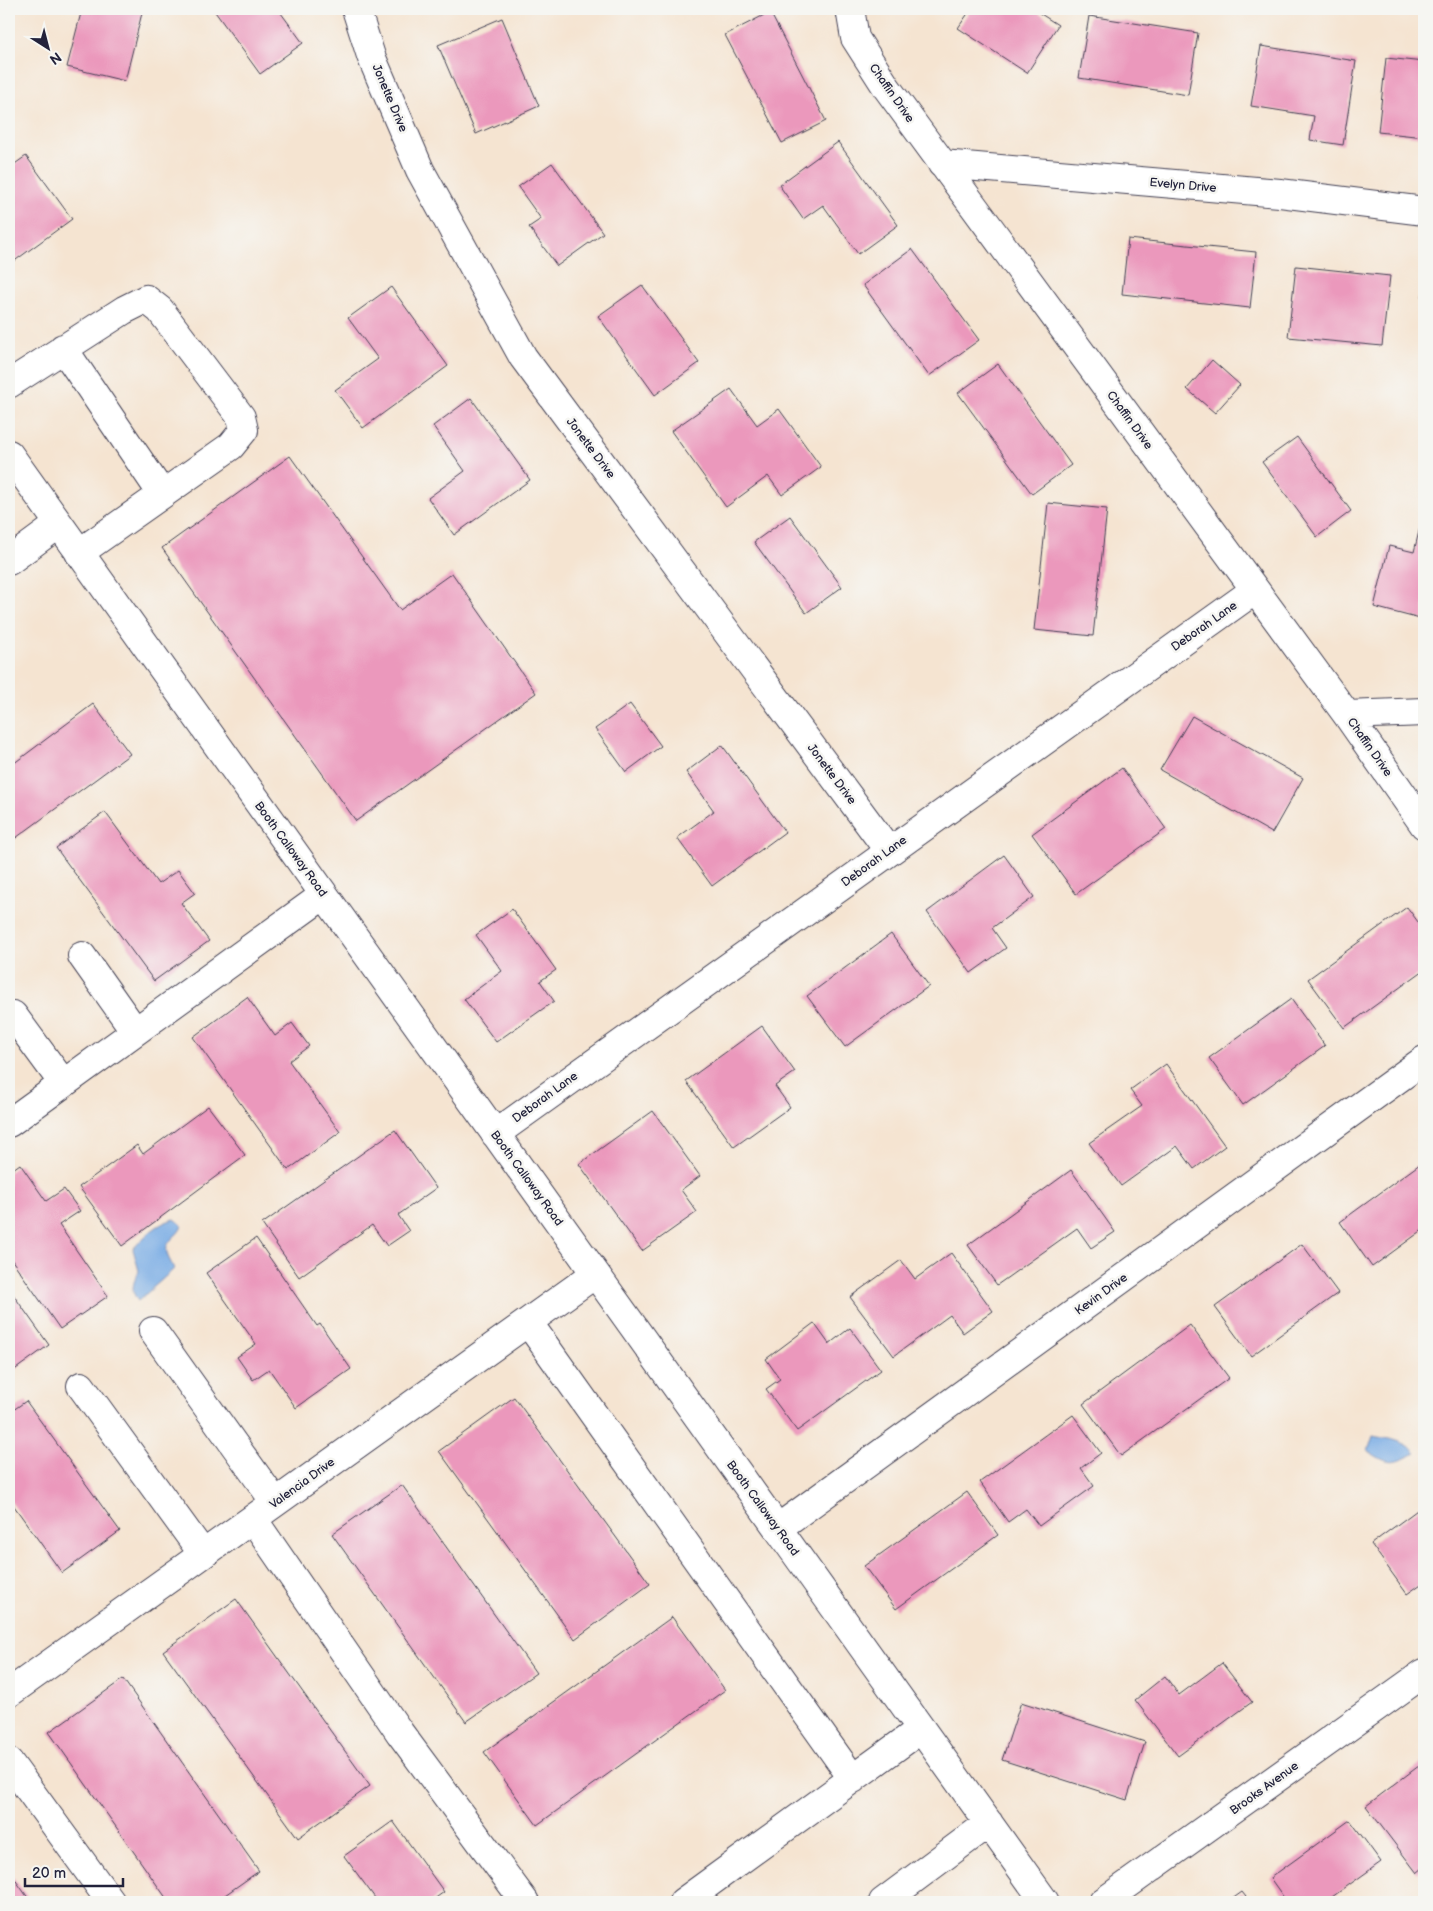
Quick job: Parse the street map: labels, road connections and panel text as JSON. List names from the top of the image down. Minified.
{"streets":{"street":["Chaffin Drive","Jonette Drive","Evelyn Drive","Deborah Lane","Booth Calloway Road","Kevin Drive","Valencia Drive","Brooks Avenue"]},"crossings":[["Chaffin Drive","Evelyn Drive"],["Chaffin Drive","Deborah Lane"],["Jonette Drive","Deborah Lane"],["Deborah Lane","Booth Calloway Road"],["Booth Calloway Road","Kevin Drive"],["Booth Calloway Road","Valencia Drive"]],"scale_bar":"20 m","north":"bottom right"}
